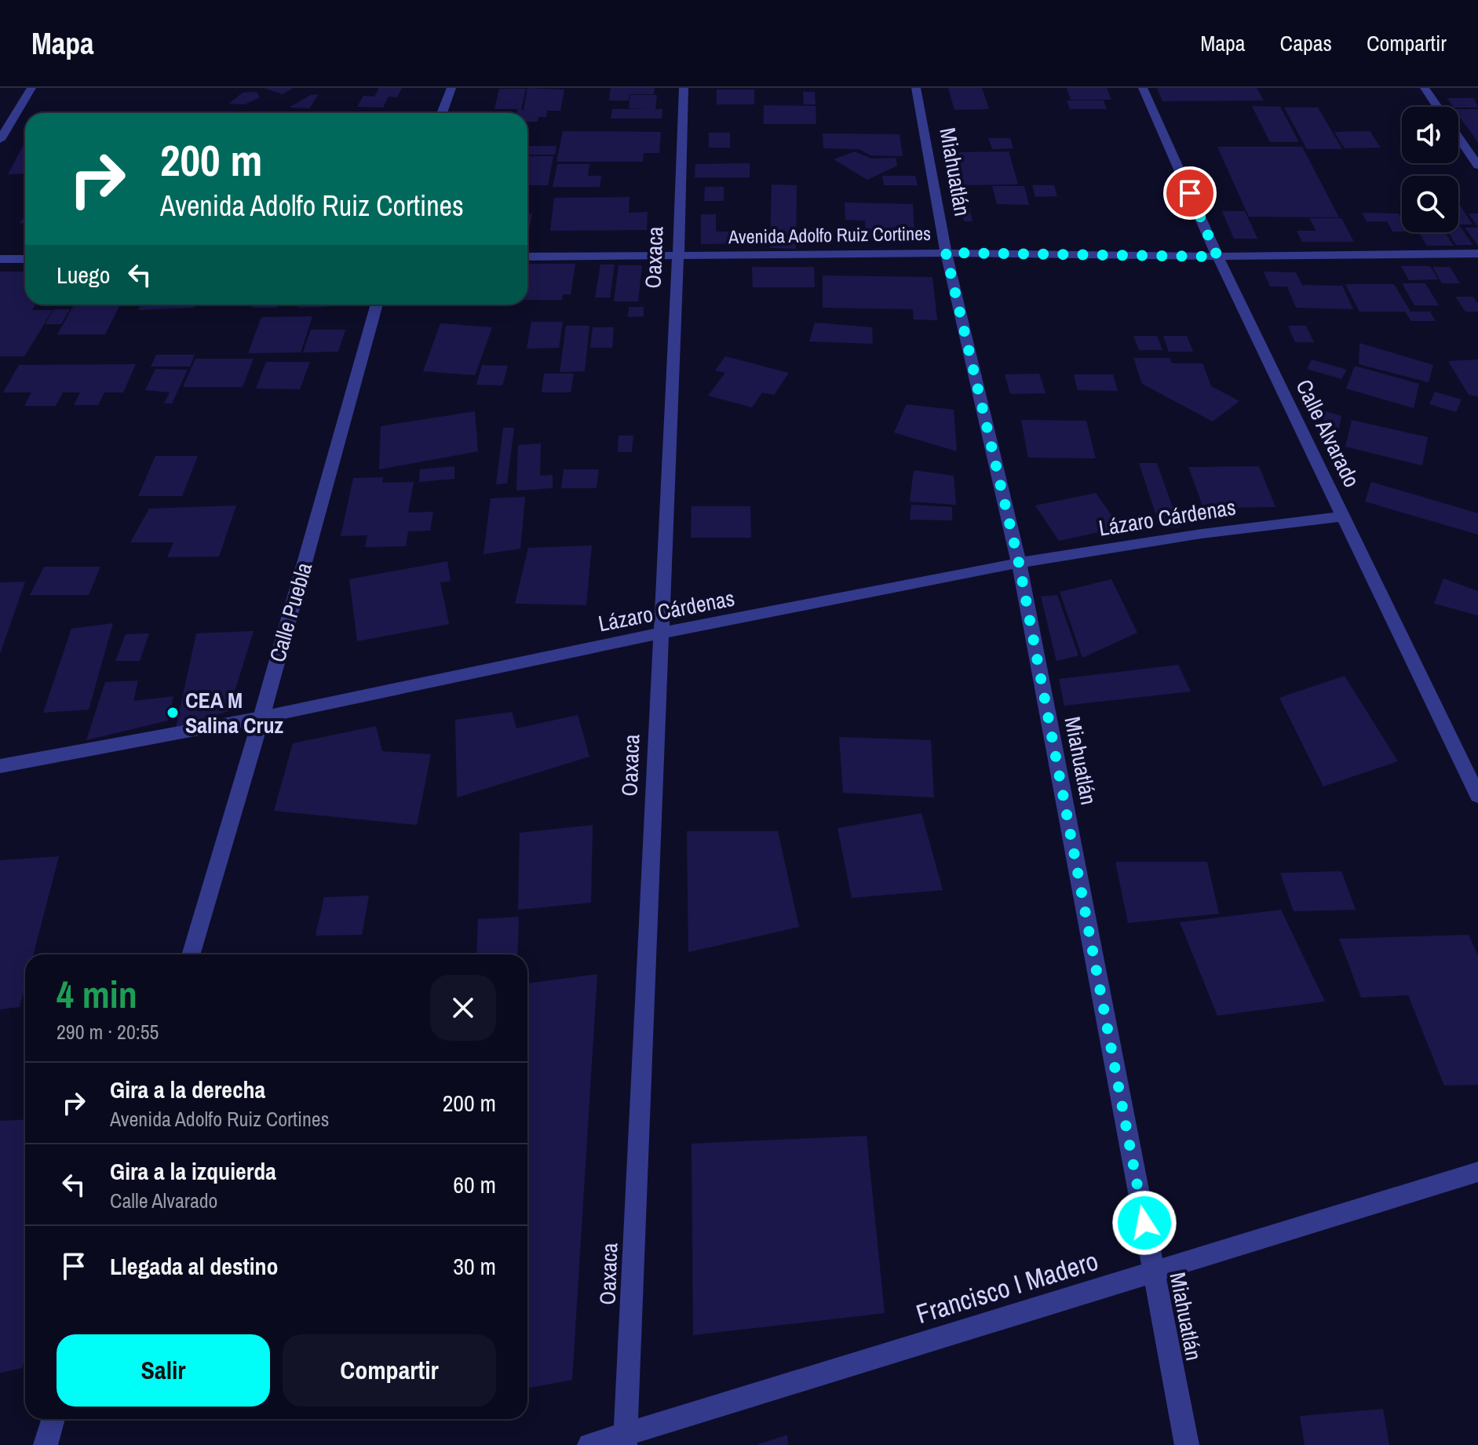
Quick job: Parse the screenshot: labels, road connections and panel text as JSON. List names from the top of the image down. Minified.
{"streets":{"street":["Miahuatlán","Avenida Adolfo Ruiz Cortines","Oaxaca","Calle Alvarado","Lázaro Cárdenas","Calle Puebla","Francisco I Madero"]},"crossings":[["Miahuatlán","Avenida Adolfo Ruiz Cortines"],["Miahuatlán","Lázaro Cárdenas"],["Miahuatlán","Francisco I Madero"],["Avenida Adolfo Ruiz Cortines","Oaxaca"],["Avenida Adolfo Ruiz Cortines","Calle Alvarado"],["Oaxaca","Lázaro Cárdenas"],["Oaxaca","Francisco I Madero"],["Calle Alvarado","Lázaro Cárdenas"],["Lázaro Cárdenas","Calle Puebla"]],"places":["CEA M Salina Cruz"],"page":{"header":"Mapa","nav":["Mapa","Capas","Compartir"],"turn":["200 m","Avenida Adolfo Ruiz Cortines"],"then":"Luego","heading":["4 min","290 m · 20:55"],"list":[{"name":"Gira a la derecha","note":"Avenida Adolfo Ruiz Cortines","value":"200 m"},{"name":"Gira a la izquierda","note":"Calle Alvarado","value":"60 m"},{"name":"Llegada al destino","value":"30 m"}],"buttons":["Salir","Compartir"]}}
